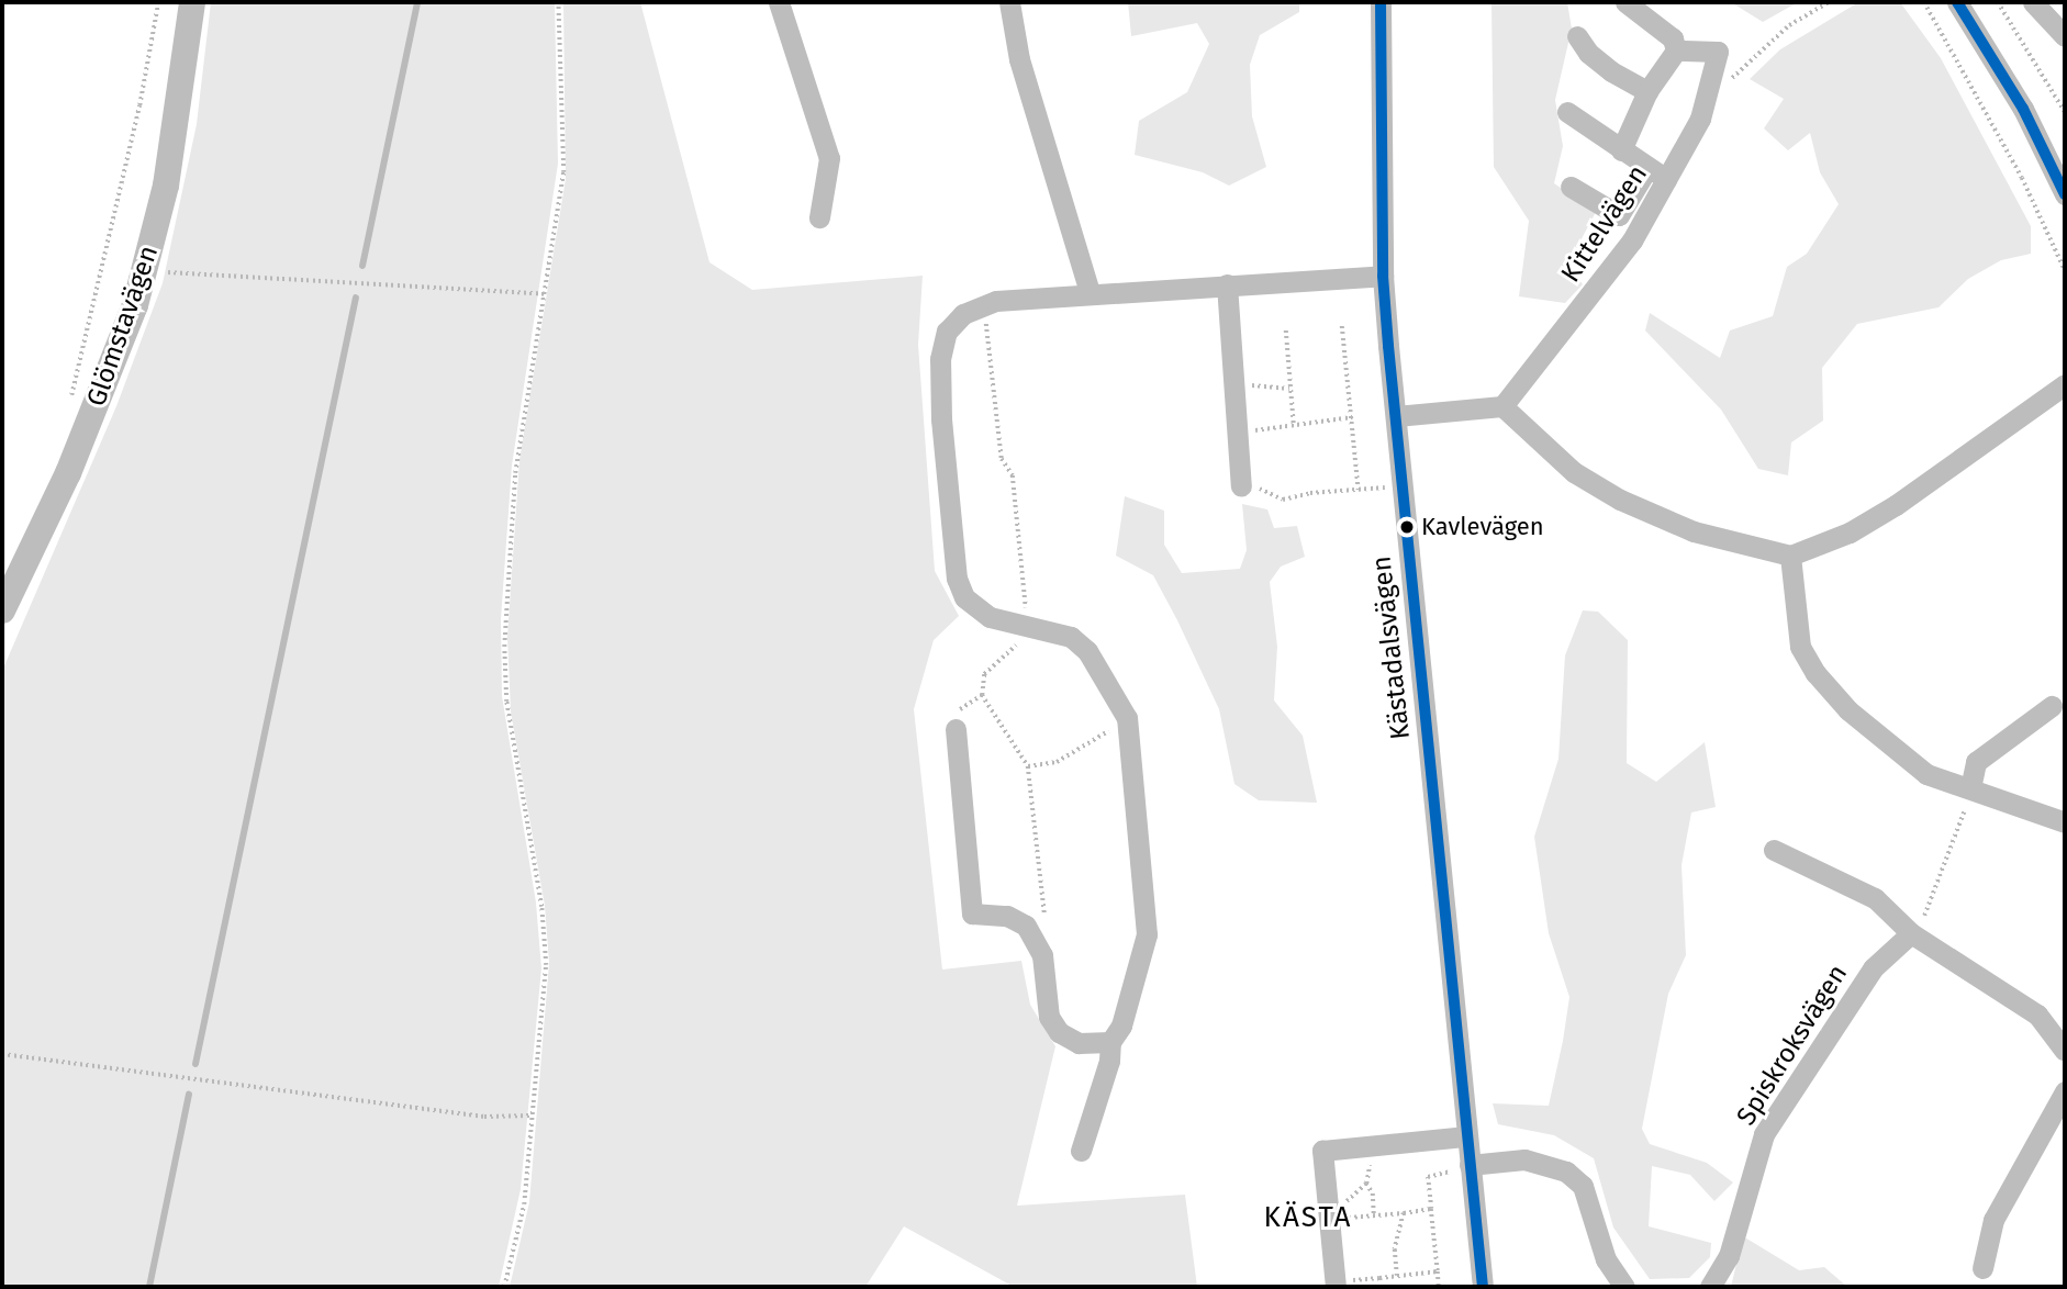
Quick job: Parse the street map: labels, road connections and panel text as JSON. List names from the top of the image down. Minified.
{"streets":{"main road":["Glömstavägen"],"street":["Kittelvägen","Kästadalsvägen","Spiskroksvägen"]},"districts":["KÄSTA"],"places":["Kavlevägen"]}
